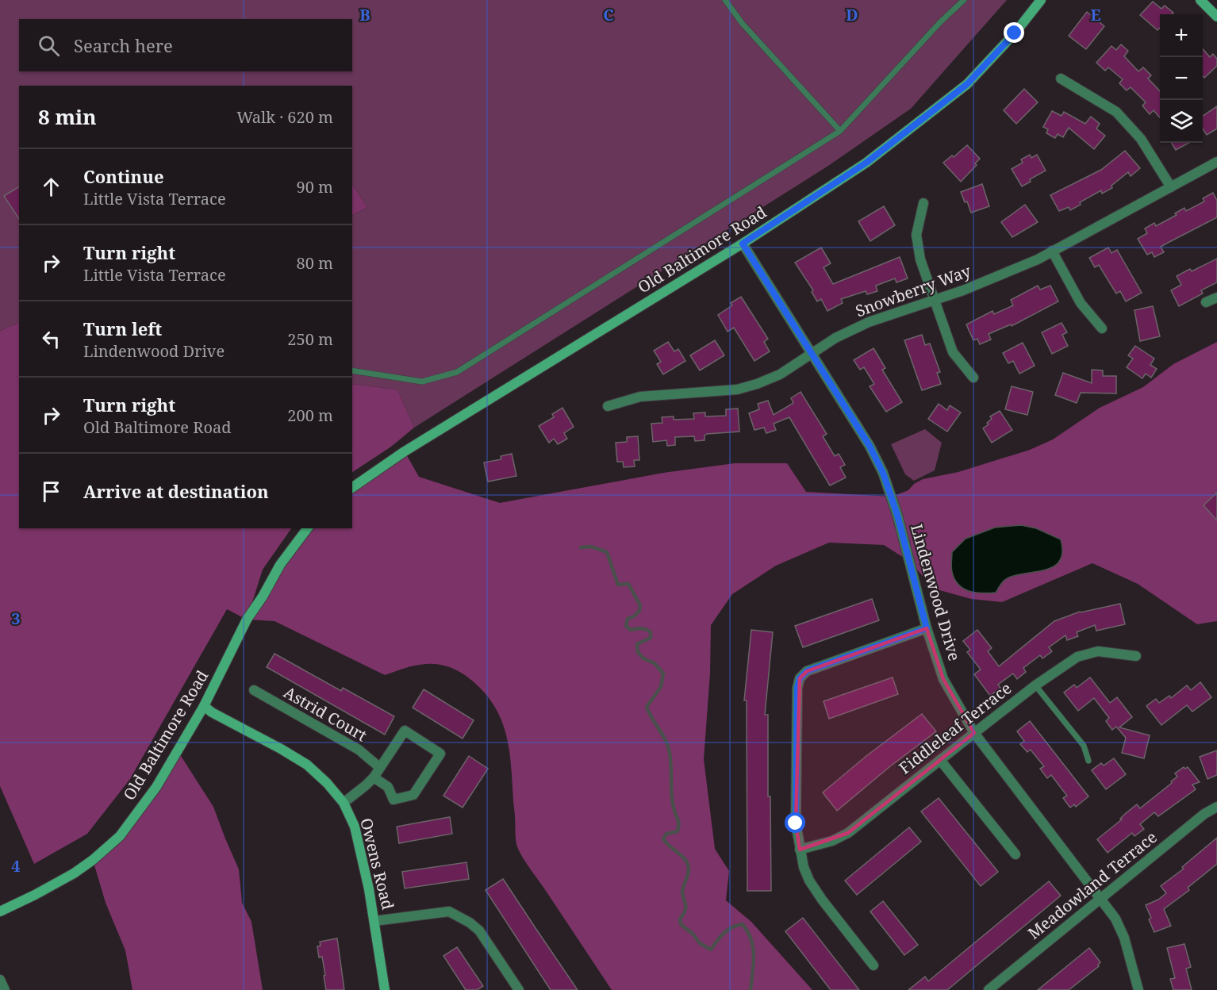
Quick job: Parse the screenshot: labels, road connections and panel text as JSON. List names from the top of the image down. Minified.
{"streets":{"street":["Old Baltimore Road","Snowberry Way","Lindenwood Drive","Astrid Court","Fiddleleaf Terrace","Owens Road","Meadowland Terrace"]},"crossings":[["Old Baltimore Road","Lindenwood Drive"],["Old Baltimore Road","Owens Road"],["Snowberry Way","Lindenwood Drive"],["Lindenwood Drive","Fiddleleaf Terrace"],["Lindenwood Drive","Meadowland Terrace"]],"page":{"map_buttons":["+","−"],"search":"Search here","heading":["8 min","Walk · 620 m"],"list":[["Continue","Little Vista Terrace","90 m"],["Turn right","Little Vista Terrace","80 m"],["Turn left","Lindenwood Drive","250 m"],["Turn right","Old Baltimore Road","200 m"],"Arrive at destination"]},"grid":{"columns":["B","C","D","E"],"rows":["3","4"]}}
